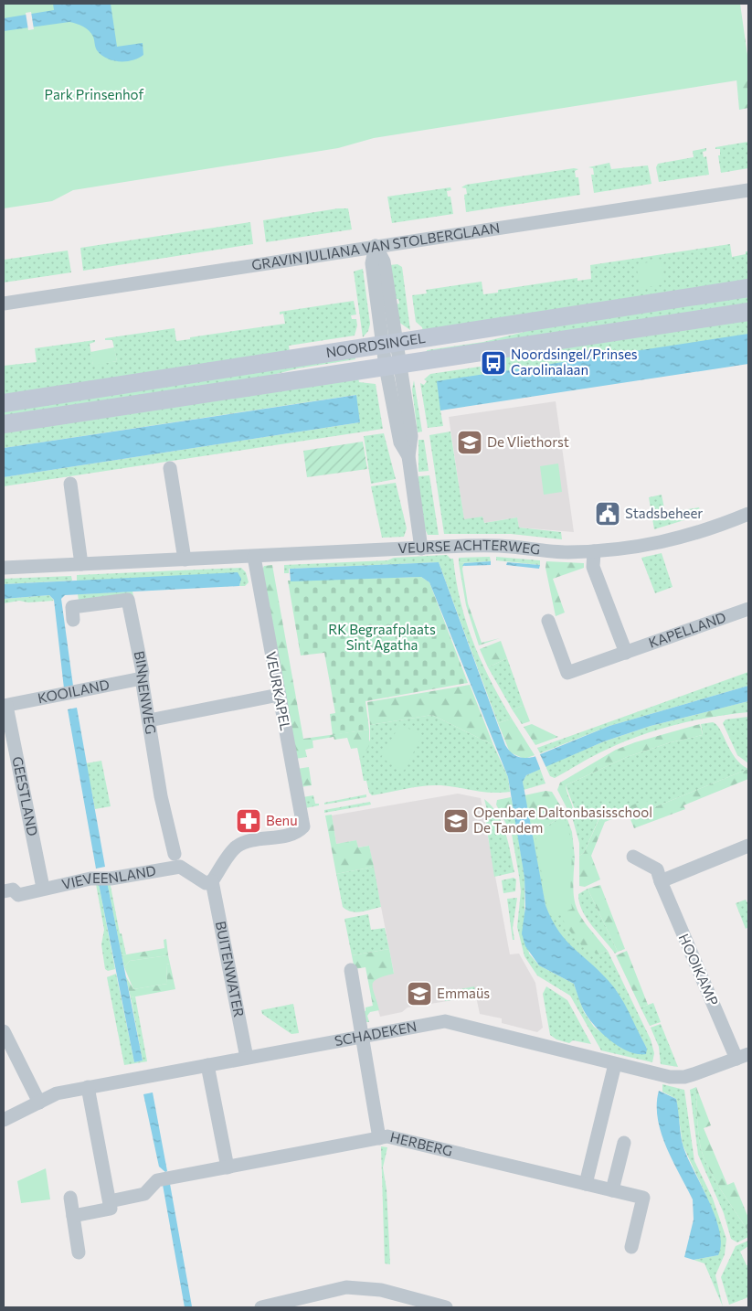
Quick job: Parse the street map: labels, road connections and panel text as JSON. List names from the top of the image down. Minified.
{"streets":{"main road":["NOORDSINGEL"],"street":["GRAVIN JULIANA VAN STOLBERGLAAN","VEURSE ACHTERWEG","KAPELLAND","VEURKAPEL","KOOILAND","BINNENWEG","GEESTLAND","VIEVEENLAND","BUITENWATER","HOOIKAMP","SCHADEKEN","HERBERG"]},"crossings":[["VEURSE ACHTERWEG","VEURKAPEL"],["VEURKAPEL","VIEVEENLAND"],["VEURKAPEL","BUITENWATER"],["KOOILAND","BINNENWEG"],["KOOILAND","GEESTLAND"],["GEESTLAND","VIEVEENLAND"],["VIEVEENLAND","BUITENWATER"],["BUITENWATER","SCHADEKEN"],["HOOIKAMP","SCHADEKEN"]],"parks":["Park Prinsenhof","RK Begraafplaats Sint Agatha"],"places":{"bus stop":["Noordsingel/Prinses Carolinalaan"],"school or university":["De Vliethorst","Openbare Daltonbasisschool De Tandem","Emmaüs"],"public building":["Stadsbeheer"],"pharmacy":["Benu"]}}
